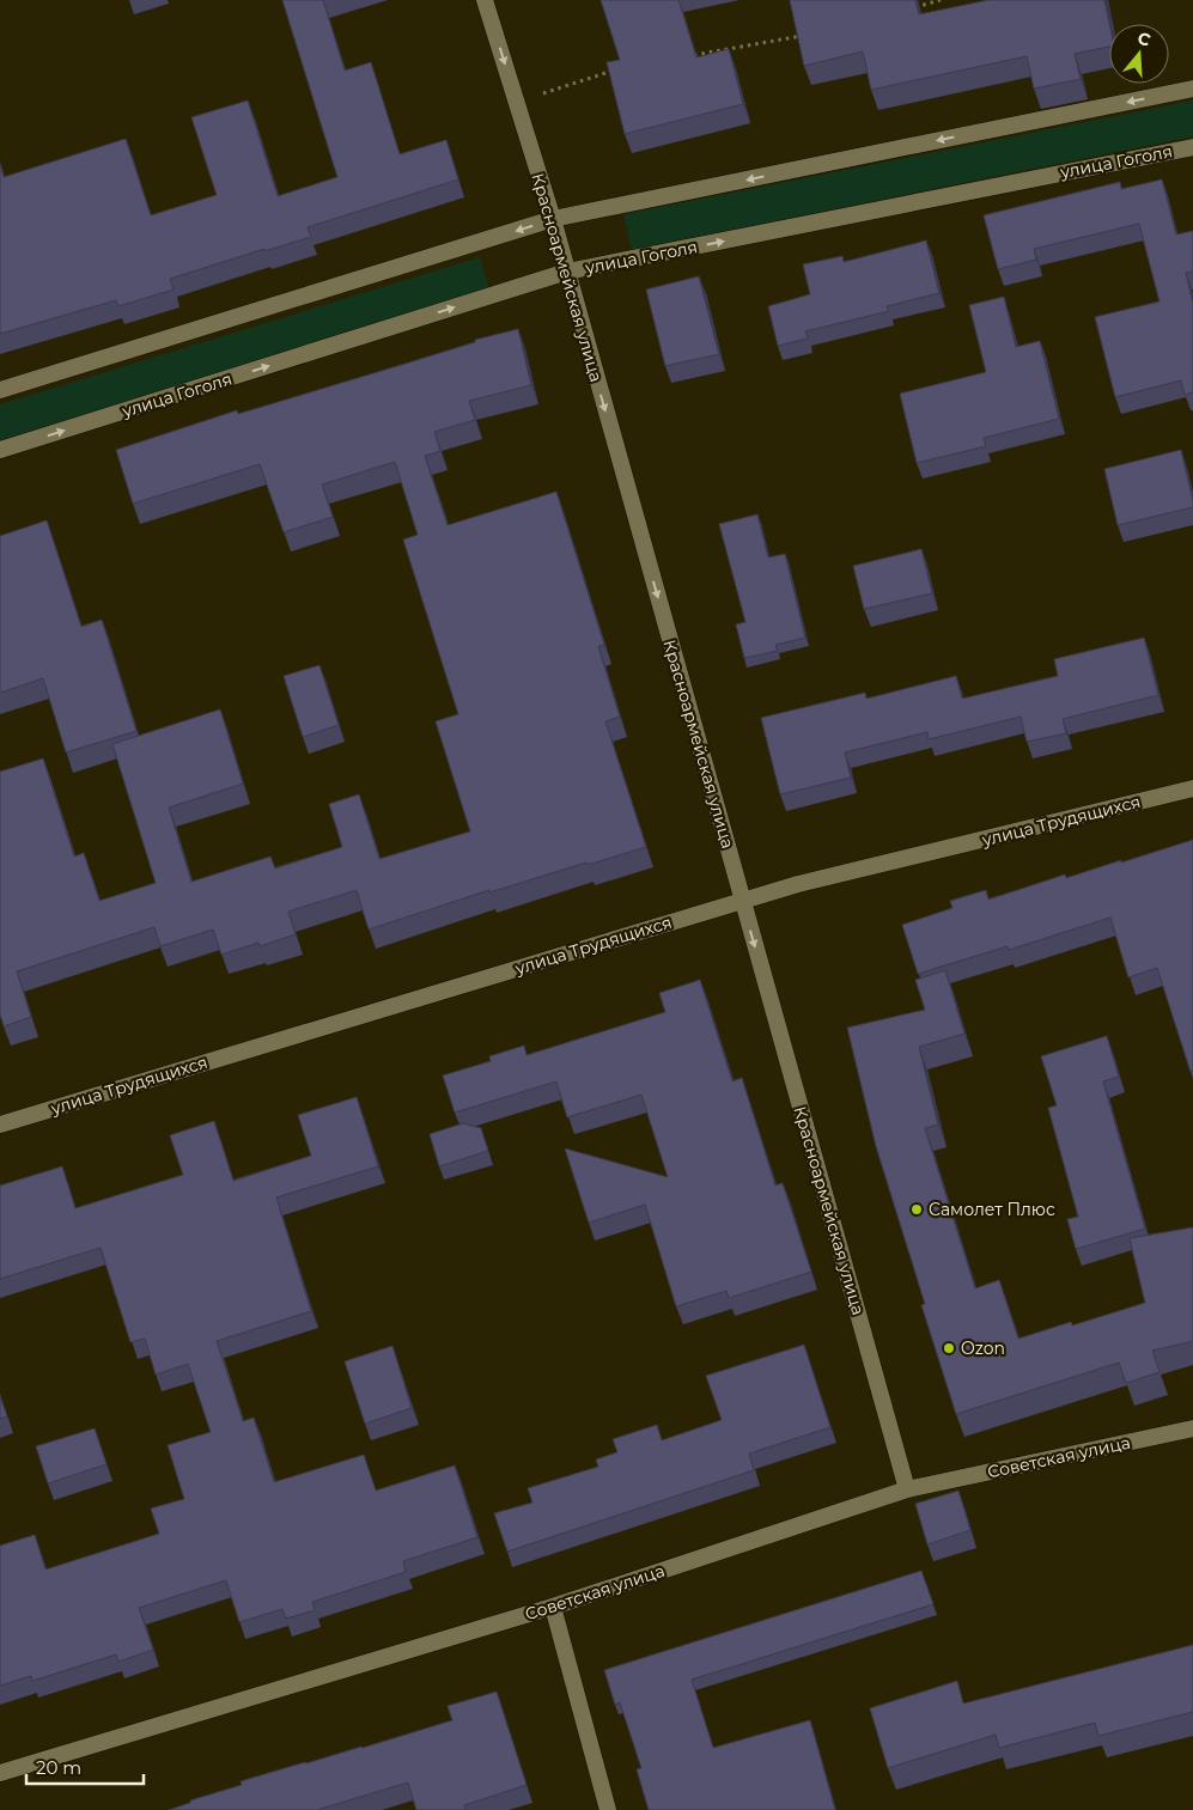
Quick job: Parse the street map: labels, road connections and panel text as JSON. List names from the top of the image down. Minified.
{"streets":{"street":["улица Гоголя","Красноармейская улица","улица Трудящихся","Советская улица"]},"crossings":[["улица Гоголя","Красноармейская улица"],["Красноармейская улица","улица Трудящихся"],["Красноармейская улица","Советская улица"]],"one_way":["Красноармейская улица"],"places":["Самолет Плюс","Ozon"],"scale_bar":"20 m","north":"top"}
